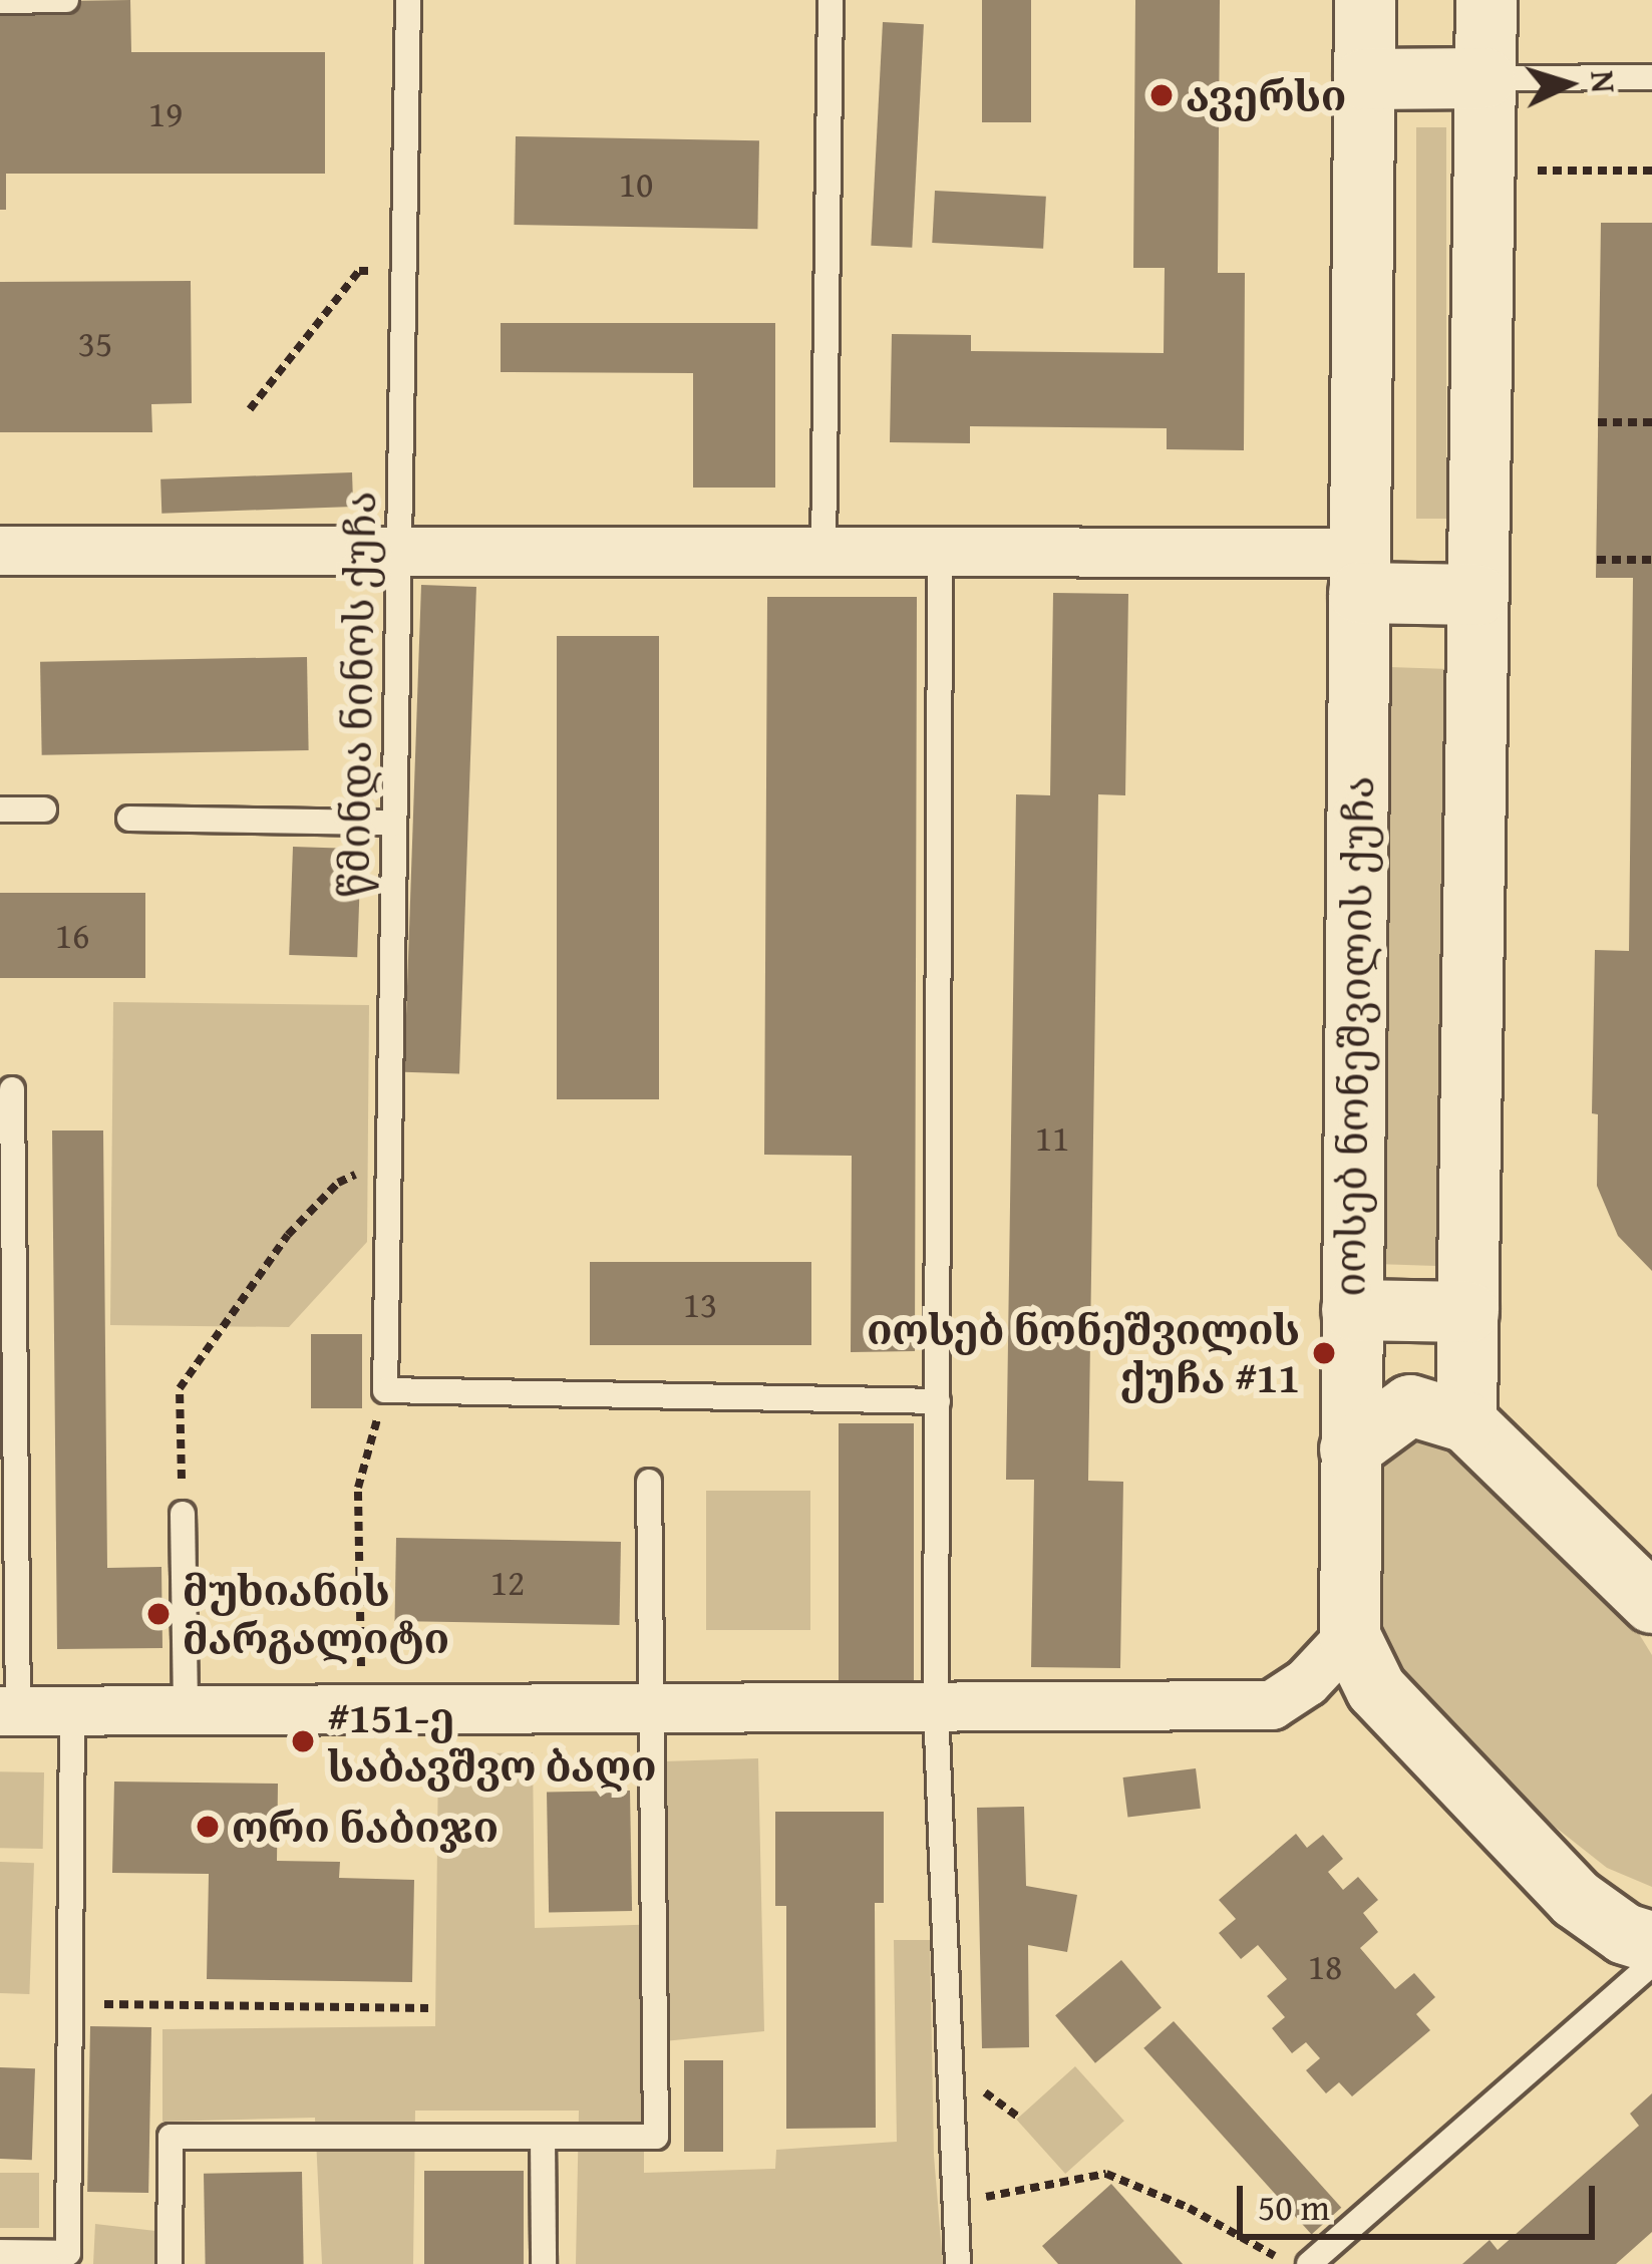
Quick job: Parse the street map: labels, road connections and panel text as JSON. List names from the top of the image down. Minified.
{"streets":{"street":["იოსებ ნონეშვილის ქუჩა"],"lane":["წმინდა ნინოს ქუჩა"]},"places":["ავერსი","იოსებ ნონეშვილის ქუჩა #11","მუხიანის მარგალიტი","#151-ე საბავშვო ბაღი","ორი ნაბიჯი"],"house_numbers":["19","10","35","16","11","13","12","18"],"scale_bar":"50 m","north":"right"}
